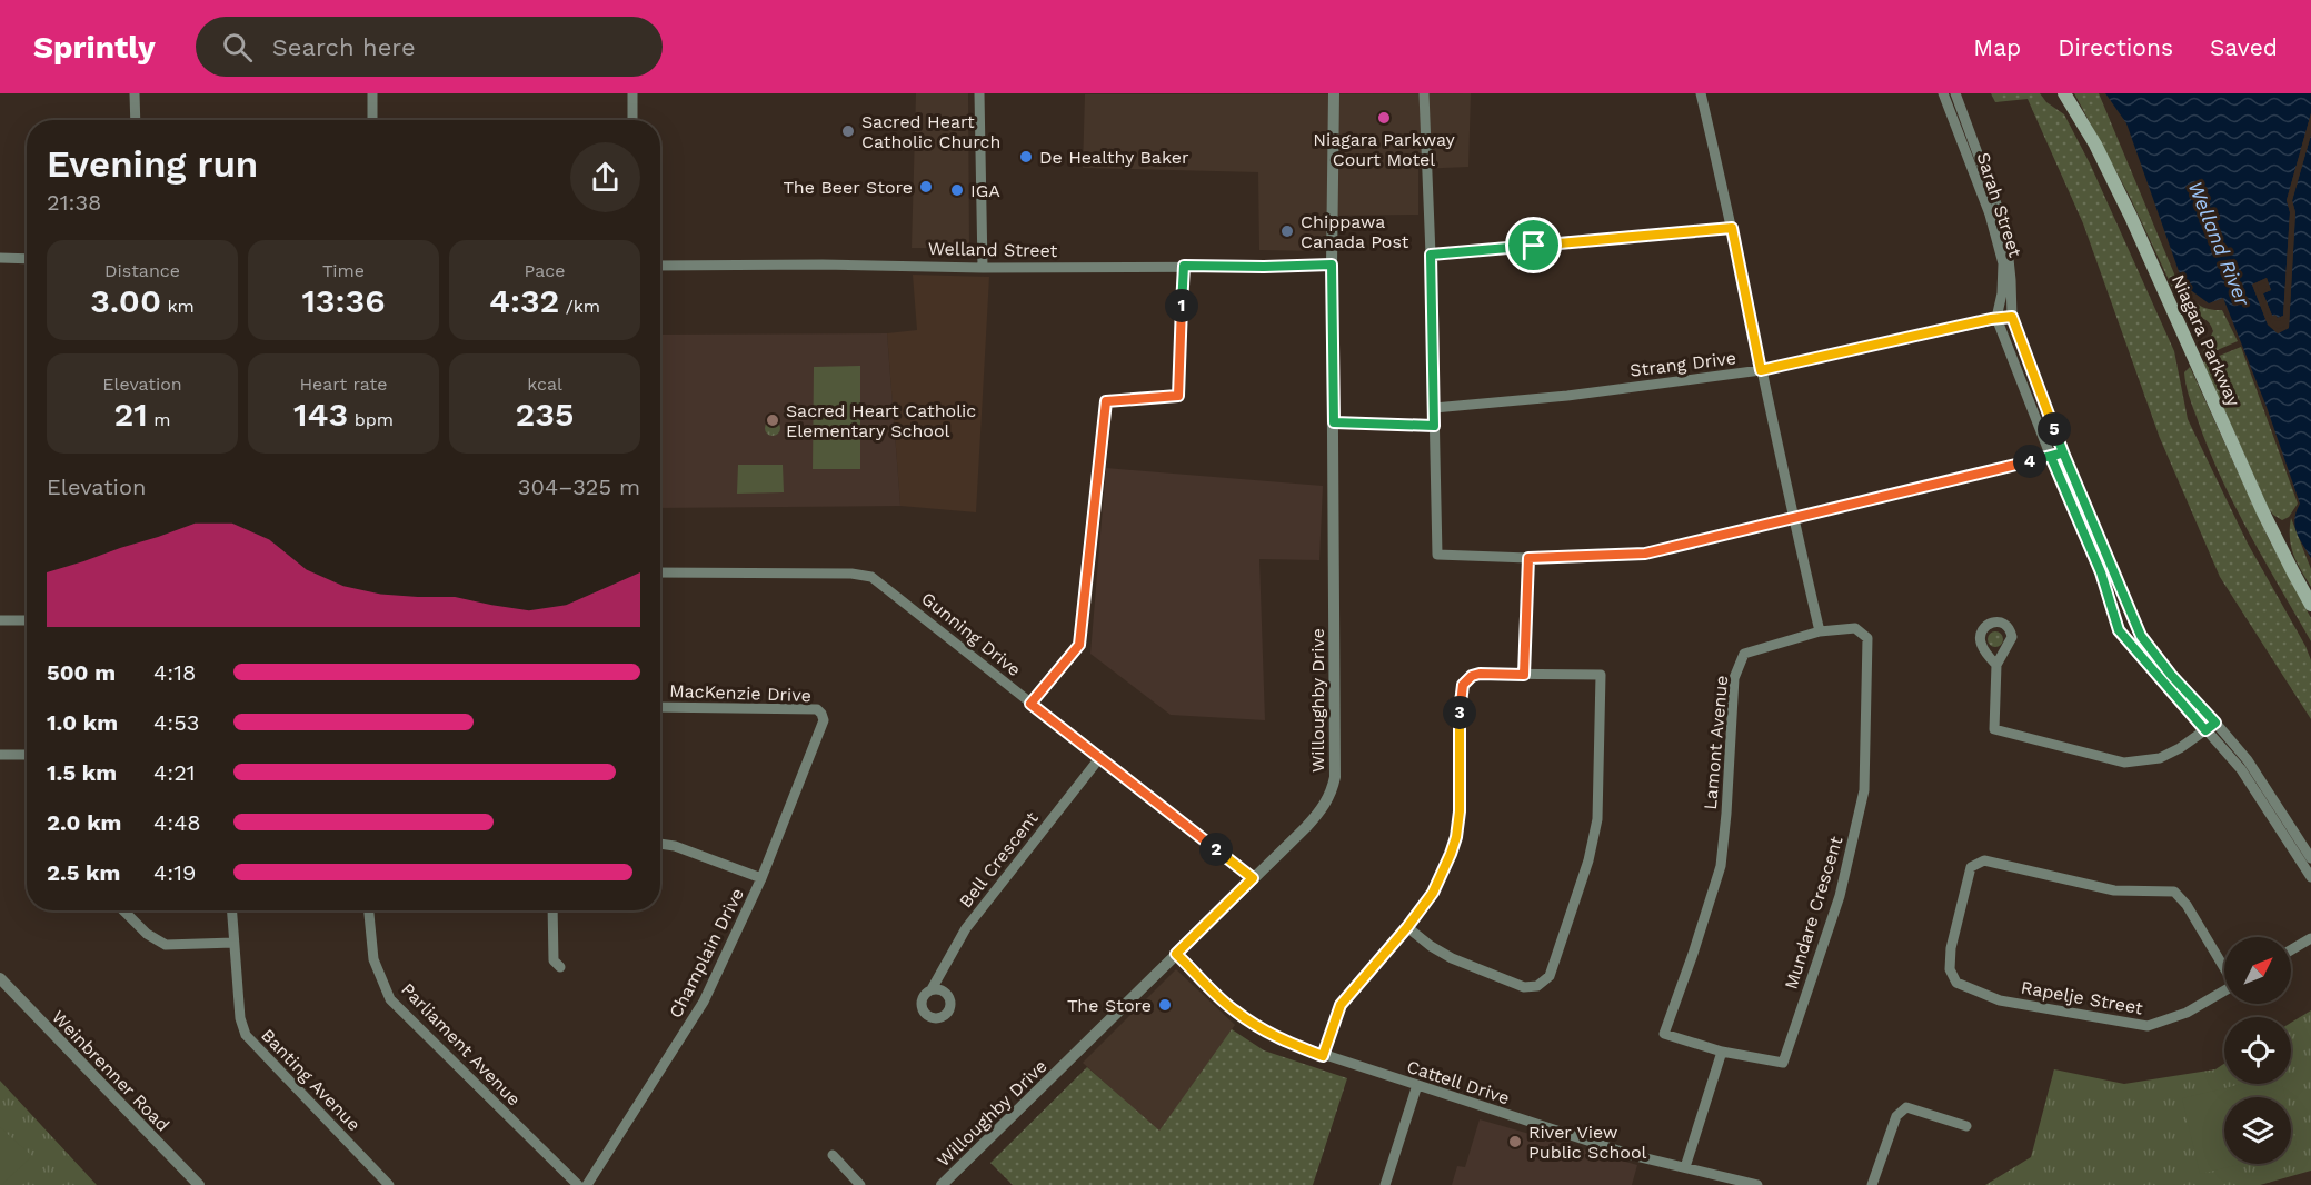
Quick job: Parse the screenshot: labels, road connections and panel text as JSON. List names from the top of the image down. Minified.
{"streets":{"main road":["Niagara Parkway"],"street":["Sarah Street","Welland Street","Strang Drive","Gunning Drive","MacKenzie Drive","Willoughby Drive","Lamont Avenue","Bell Crescent","Mundare Crescent","Champlain Drive","Rapelje Street","Parliament Avenue","Weinbrenner Road","Banting Avenue","Cattell Drive"]},"crossings":[["Sarah Street","Strang Drive"],["Welland Street","Willoughby Drive"],["Gunning Drive","Willoughby Drive"],["Gunning Drive","Bell Crescent"],["MacKenzie Drive","Champlain Drive"],["Willoughby Drive","Cattell Drive"],["Lamont Avenue","Mundare Crescent"]],"water":["Welland River"],"places":["Niagara Parkway Court Motel","Sacred Heart Catholic Church","De Healthy Baker","The Beer Store","IGA","Chippawa Canada Post","Sacred Heart Catholic Elementary School","The Store","River View Public School"],"north":"top right","page":{"header":"Sprintly","search":"Search here","nav":["Map","Directions","Saved"],"heading":["Evening run","21:38"],"stats":[["Distance","3.00 km"],["Time","13:36"],["Pace","4:32 /km"],["Elevation","21 m"],["Heart rate","143 bpm"],["kcal","235"]],"pins":["1","5","4","3","2"],"chart":["Elevation","304–325 m"],"list":[{"name":"500 m","note":"4:18"},{"name":"1.0 km","note":"4:53"},{"name":"1.5 km","note":"4:21"},{"name":"2.0 km","note":"4:48"},{"name":"2.5 km","note":"4:19"}]}}
